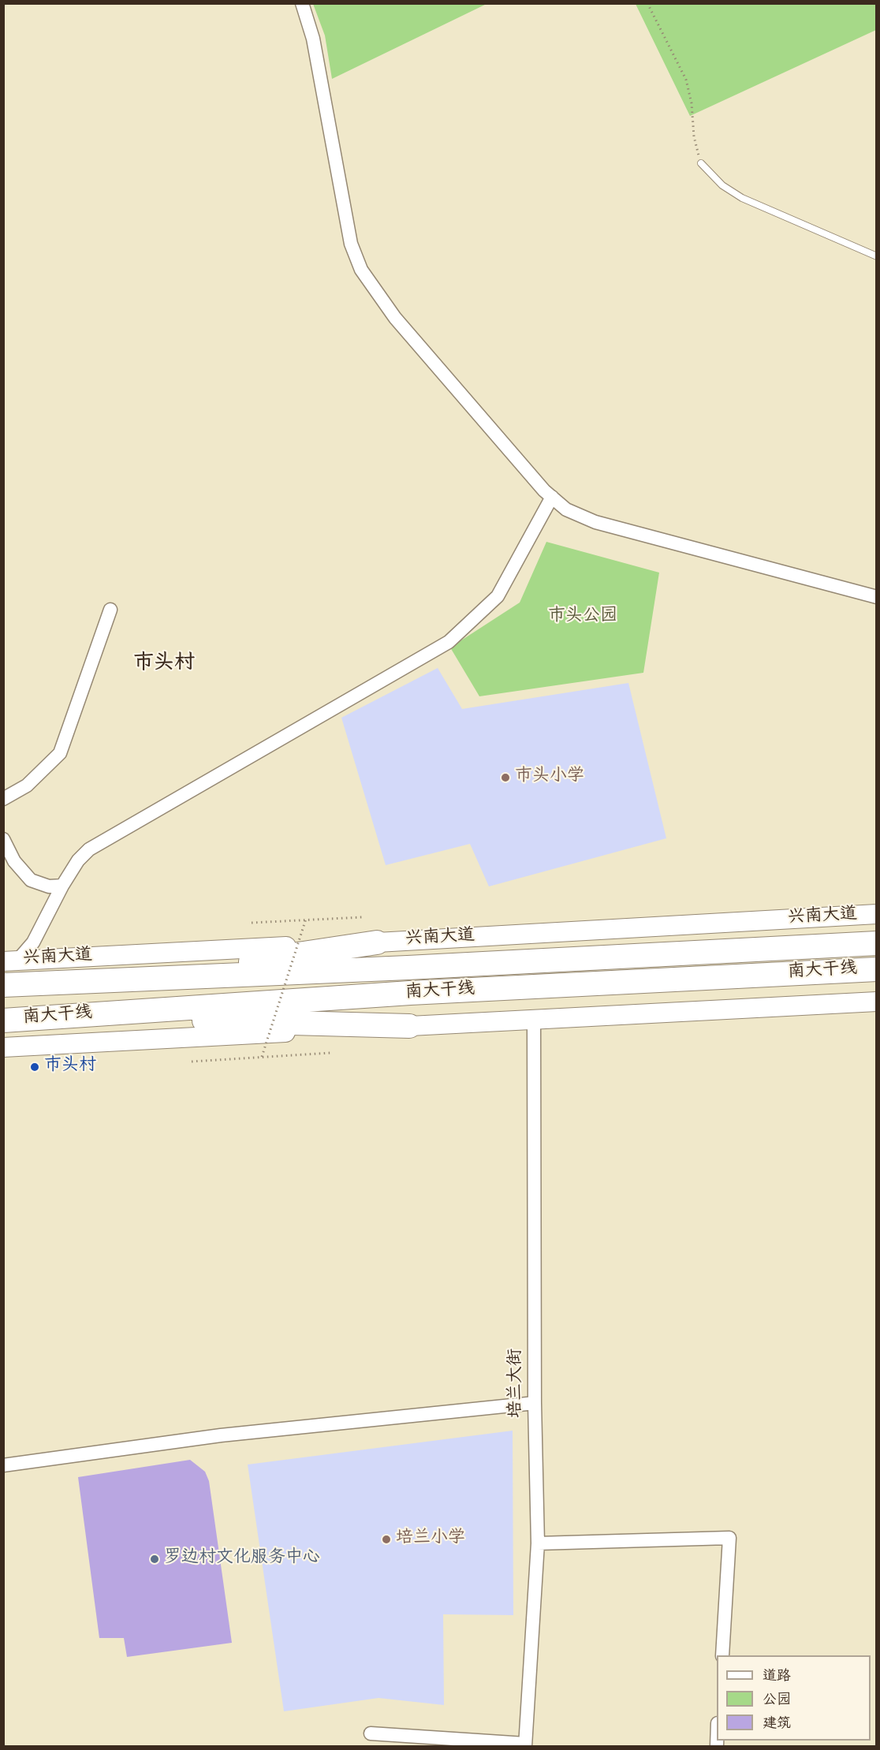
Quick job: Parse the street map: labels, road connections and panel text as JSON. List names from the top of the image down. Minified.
{"streets":{"highway":["南大干线"],"main road":["兴南大道"],"street":["培兰大街"]},"districts":["市头村"],"parks":["市头公园"],"places":["市头小学","市头村","培兰小学","罗边村文化服务中心"],"legend":["道路","公园","建筑"]}
